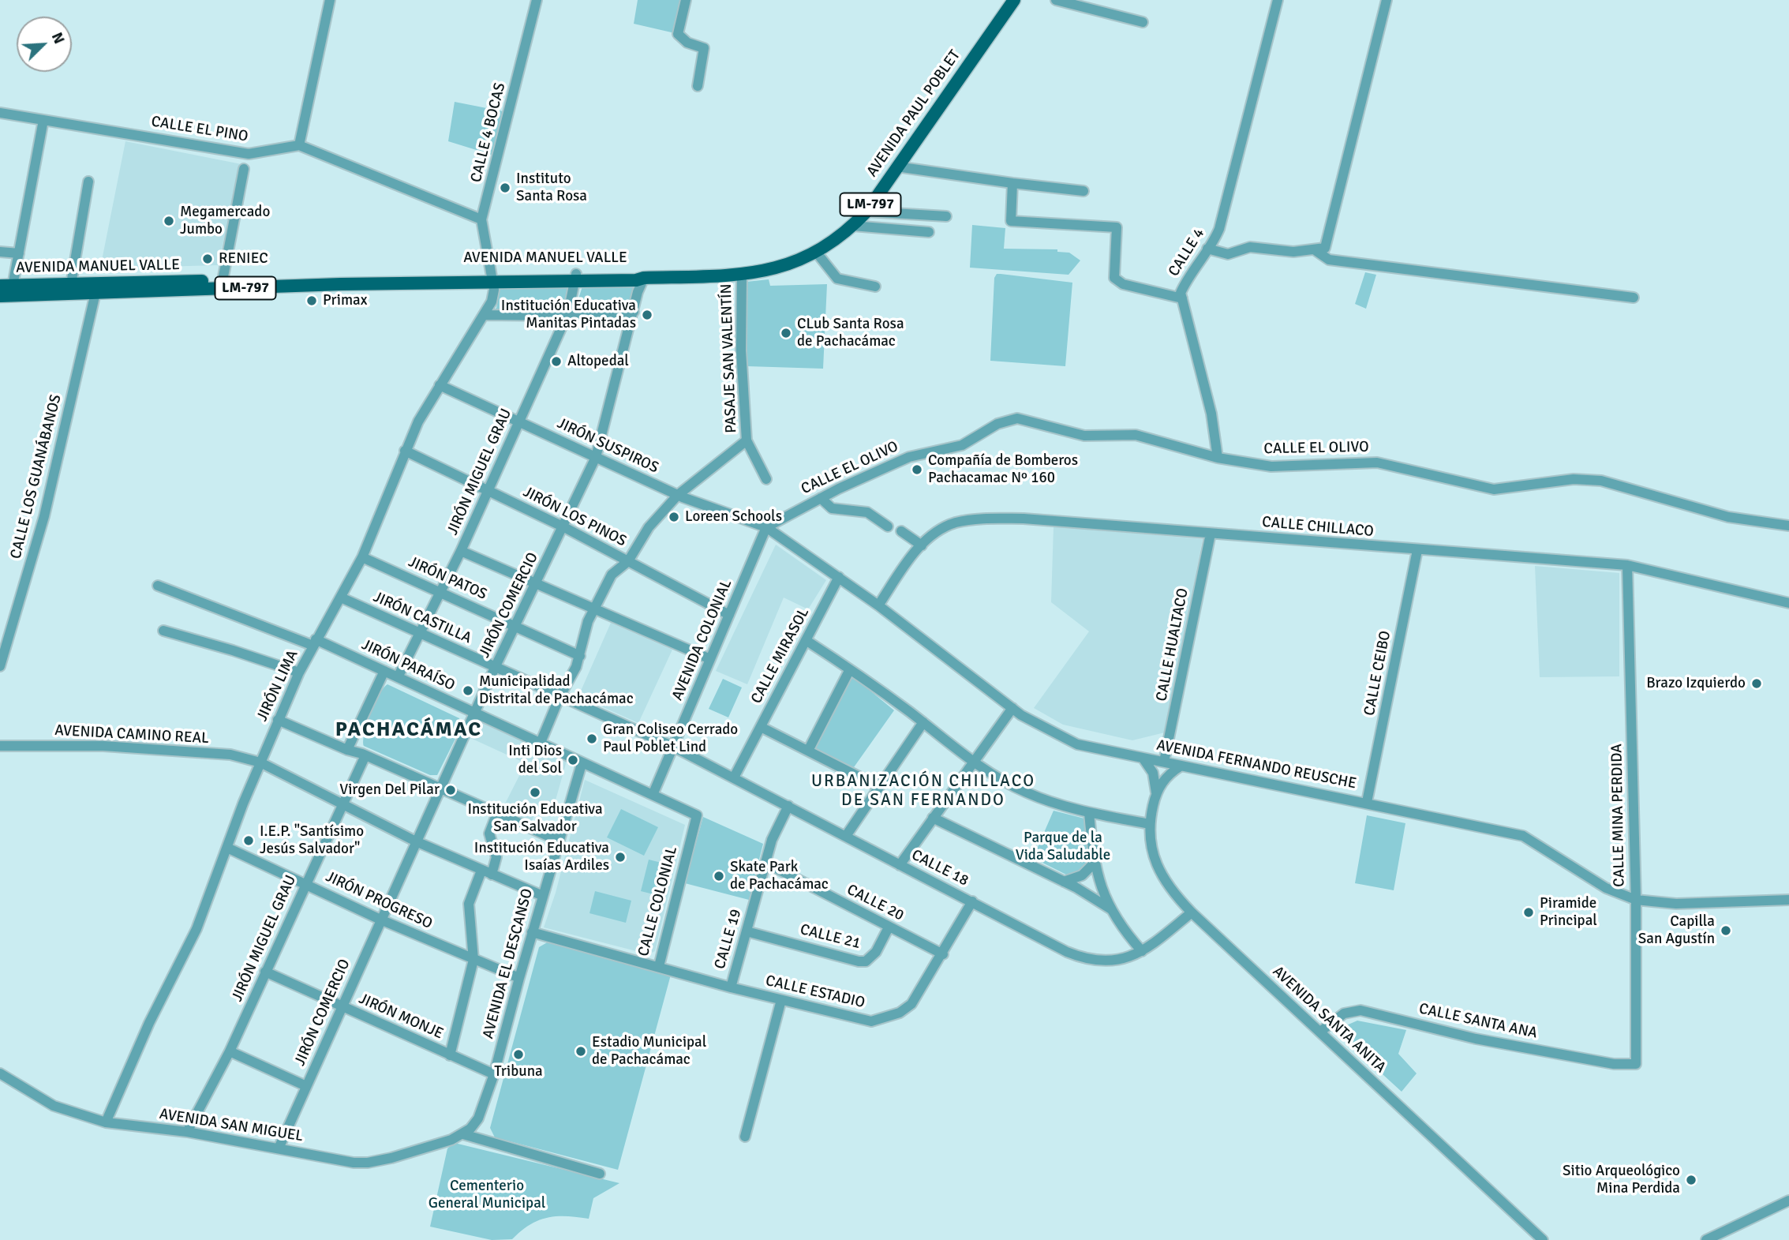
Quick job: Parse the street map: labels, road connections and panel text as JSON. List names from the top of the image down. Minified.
{"streets":{"main road":["AVENIDA PAUL POBLET","LM-797","AVENIDA MANUEL VALLE"],"street":["CALLE EL PINO","CALLE 4 BOCAS","CALLE 4","PASAJE SAN VALENTÍN","JIRÓN SUSPIROS","CALLE EL OLIVO","JIRÓN MIGUEL GRAU","CALLE LOS GUANÁBANOS","JIRÓN LOS PINOS","CALLE CHILLACO","JIRÓN PATOS","JIRÓN COMERCIO","JIRÓN CASTILLA","AVENIDA COLONIAL","CALLE HUALTACO","CALLE MIRASOL","JIRÓN PARAÍSO","CALLE CEIBO","JIRÓN LIMA","AVENIDA CAMINO REAL","AVENIDA FERNANDO REUSCHE","CALLE MINA PERDIDA","CALLE 18","JIRÓN PROGRESO","CALLE COLONIAL","CALLE 20","CALLE 21","CALLE 19","AVENIDA EL DESCANSO","CALLE ESTADIO","JIRÓN MONJE","AVENIDA SANTA ANITA","CALLE SANTA ANA","AVENIDA SAN MIGUEL"]},"crossings":[["AVENIDA PAUL POBLET","AVENIDA MANUEL VALLE"],["AVENIDA PAUL POBLET","PASAJE SAN VALENTÍN"],["AVENIDA PAUL POBLET","JIRÓN COMERCIO"],["CALLE 4 BOCAS","AVENIDA MANUEL VALLE"],["CALLE 4 BOCAS","JIRÓN LIMA"],["CALLE 4","CALLE EL OLIVO"],["AVENIDA MANUEL VALLE","JIRÓN MIGUEL GRAU"],["AVENIDA MANUEL VALLE","CALLE LOS GUANÁBANOS"],["AVENIDA MANUEL VALLE","JIRÓN COMERCIO"],["AVENIDA MANUEL VALLE","JIRÓN LIMA"],["PASAJE SAN VALENTÍN","JIRÓN SUSPIROS"],["PASAJE SAN VALENTÍN","JIRÓN LOS PINOS"],["PASAJE SAN VALENTÍN","JIRÓN PATOS"],["PASAJE SAN VALENTÍN","JIRÓN CASTILLA"],["PASAJE SAN VALENTÍN","JIRÓN PARAÍSO"],["JIRÓN SUSPIROS","CALLE EL OLIVO"],["JIRÓN SUSPIROS","JIRÓN MIGUEL GRAU"],["JIRÓN SUSPIROS","JIRÓN COMERCIO"],["JIRÓN SUSPIROS","AVENIDA COLONIAL"],["JIRÓN SUSPIROS","JIRÓN LIMA"],["JIRÓN SUSPIROS","AVENIDA FERNANDO REUSCHE"],["CALLE EL OLIVO","AVENIDA COLONIAL"],["CALLE EL OLIVO","AVENIDA FERNANDO REUSCHE"],["JIRÓN MIGUEL GRAU","JIRÓN LOS PINOS"],["JIRÓN MIGUEL GRAU","JIRÓN PATOS"],["JIRÓN MIGUEL GRAU","JIRÓN CASTILLA"],["JIRÓN MIGUEL GRAU","JIRÓN PARAÍSO"],["JIRÓN MIGUEL GRAU","AVENIDA CAMINO REAL"],["JIRÓN MIGUEL GRAU","JIRÓN PROGRESO"],["JIRÓN MIGUEL GRAU","JIRÓN MONJE"],["JIRÓN MIGUEL GRAU","AVENIDA SAN MIGUEL"],["JIRÓN LOS PINOS","JIRÓN COMERCIO"],["JIRÓN LOS PINOS","AVENIDA COLONIAL"],["JIRÓN LOS PINOS","JIRÓN LIMA"],["CALLE CHILLACO","CALLE HUALTACO"],["CALLE CHILLACO","CALLE CEIBO"],["CALLE CHILLACO","AVENIDA FERNANDO REUSCHE"],["CALLE CHILLACO","CALLE MINA PERDIDA"],["JIRÓN PATOS","JIRÓN COMERCIO"],["JIRÓN PATOS","JIRÓN LIMA"],["JIRÓN COMERCIO","JIRÓN CASTILLA"],["JIRÓN COMERCIO","JIRÓN PARAÍSO"],["JIRÓN COMERCIO","AVENIDA CAMINO REAL"],["JIRÓN COMERCIO","JIRÓN PROGRESO"],["JIRÓN COMERCIO","JIRÓN MONJE"],["JIRÓN COMERCIO","AVENIDA SAN MIGUEL"],["JIRÓN CASTILLA","AVENIDA COLONIAL"],["JIRÓN CASTILLA","JIRÓN LIMA"],["JIRÓN CASTILLA","CALLE 18"],["AVENIDA COLONIAL","JIRÓN PARAÍSO"],["AVENIDA COLONIAL","AVENIDA FERNANDO REUSCHE"],["AVENIDA COLONIAL","CALLE 18"],["CALLE HUALTACO","AVENIDA FERNANDO REUSCHE"],["CALLE MIRASOL","AVENIDA FERNANDO REUSCHE"],["CALLE MIRASOL","CALLE 18"],["JIRÓN PARAÍSO","JIRÓN LIMA"],["JIRÓN PARAÍSO","CALLE COLONIAL"],["JIRÓN PARAÍSO","AVENIDA EL DESCANSO"],["CALLE CEIBO","AVENIDA FERNANDO REUSCHE"],["JIRÓN LIMA","AVENIDA CAMINO REAL"],["JIRÓN LIMA","JIRÓN PROGRESO"],["JIRÓN LIMA","AVENIDA SAN MIGUEL"],["AVENIDA CAMINO REAL","AVENIDA EL DESCANSO"],["AVENIDA FERNANDO REUSCHE","CALLE MINA PERDIDA"],["AVENIDA FERNANDO REUSCHE","AVENIDA SANTA ANITA"],["CALLE MINA PERDIDA","CALLE SANTA ANA"],["CALLE 18","CALLE 19"],["CALLE 18","CALLE ESTADIO"],["CALLE 18","AVENIDA SANTA ANITA"],["JIRÓN PROGRESO","AVENIDA EL DESCANSO"],["CALLE COLONIAL","AVENIDA EL DESCANSO"],["CALLE COLONIAL","CALLE ESTADIO"],["CALLE 20","CALLE 21"],["CALLE 20","CALLE 19"],["CALLE 20","CALLE ESTADIO"],["CALLE 21","CALLE 19"],["CALLE 19","CALLE ESTADIO"],["AVENIDA EL DESCANSO","JIRÓN MONJE"],["AVENIDA EL DESCANSO","AVENIDA SAN MIGUEL"],["AVENIDA SANTA ANITA","CALLE SANTA ANA"]],"districts":["PACHACÁMAC","URBANIZACIÓN CHILLACO DE SAN FERNANDO"],"parks":["Parque de la Vida Saludable","Cementerio General Municipal"],"places":["Instituto Santa Rosa","Megamercado Jumbo","RENIEC","Primax","Institución Educativa Manitas Pintadas","CLub Santa Rosa de Pachacámac","Altopedal","Compañía de Bomberos Pachacamac Nº 160","Loreen Schools","Brazo Izquierdo","Municipalidad Distrital de Pachacámac","Gran Coliseo Cerrado Paul Poblet Lind","Inti Dios del Sol","Virgen Del Pilar","Institución Educativa San Salvador","I.E.P. \"Santísimo Jesús Salvador\"","Institución Educativa Isaías Ardiles","Skate Park de Pachacámac","Piramide Principal","Capilla San Agustín","Estadio Municipal de Pachacámac","Tribuna","Sitio Arqueológico Mina Perdida"],"north":"top right"}
